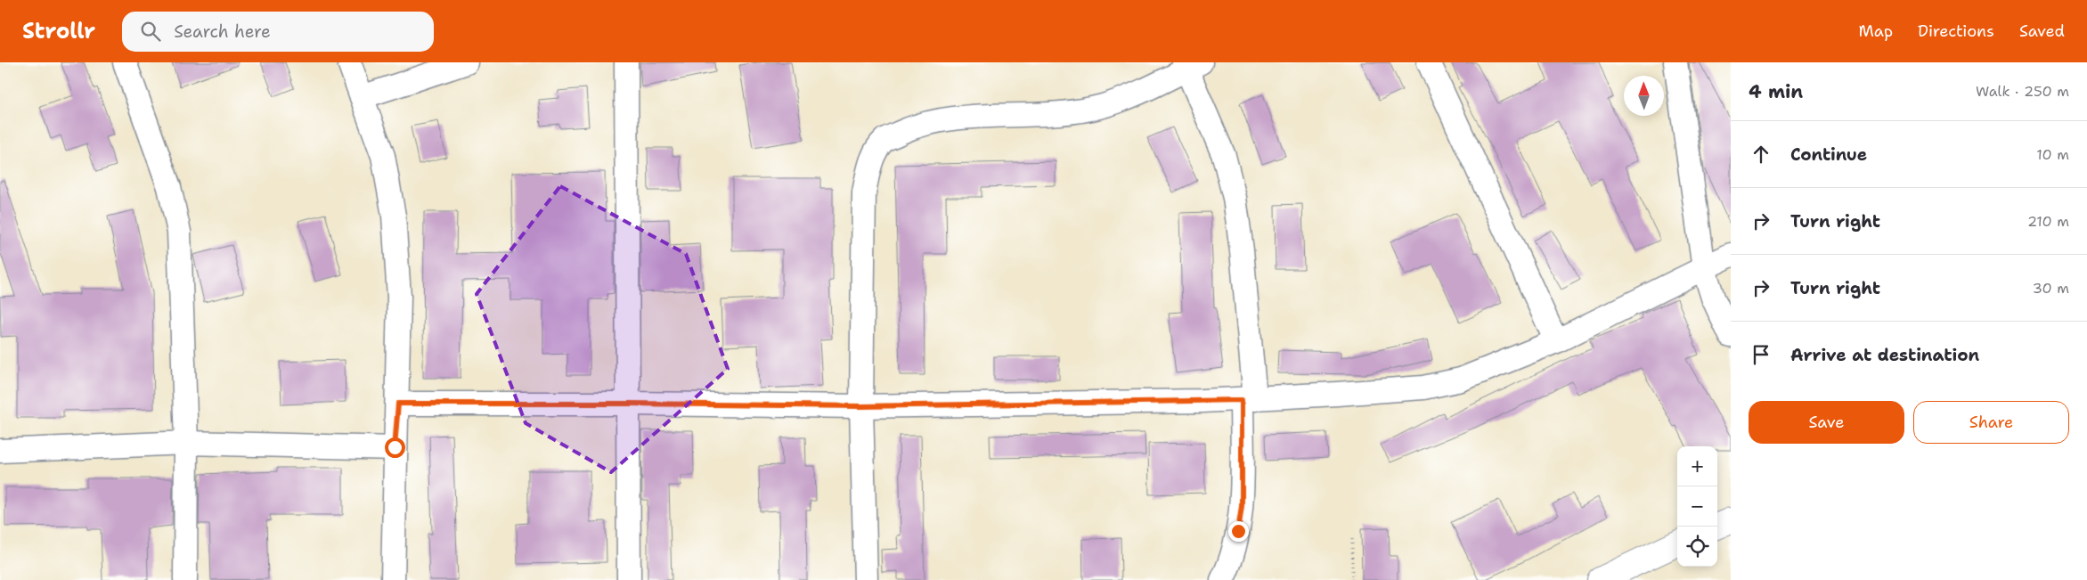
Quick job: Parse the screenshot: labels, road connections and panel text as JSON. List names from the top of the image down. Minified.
{"north":"top","page":{"header":"Strollr","search":"Search here","nav":["Map","Directions","Saved"],"heading":["4 min","Walk · 250 m"],"list":[["Continue","10 m"],["Turn right","210 m"],["Turn right","30 m"],"Arrive at destination"],"buttons":["Save","Share"],"map_buttons":["+","−"]}}
